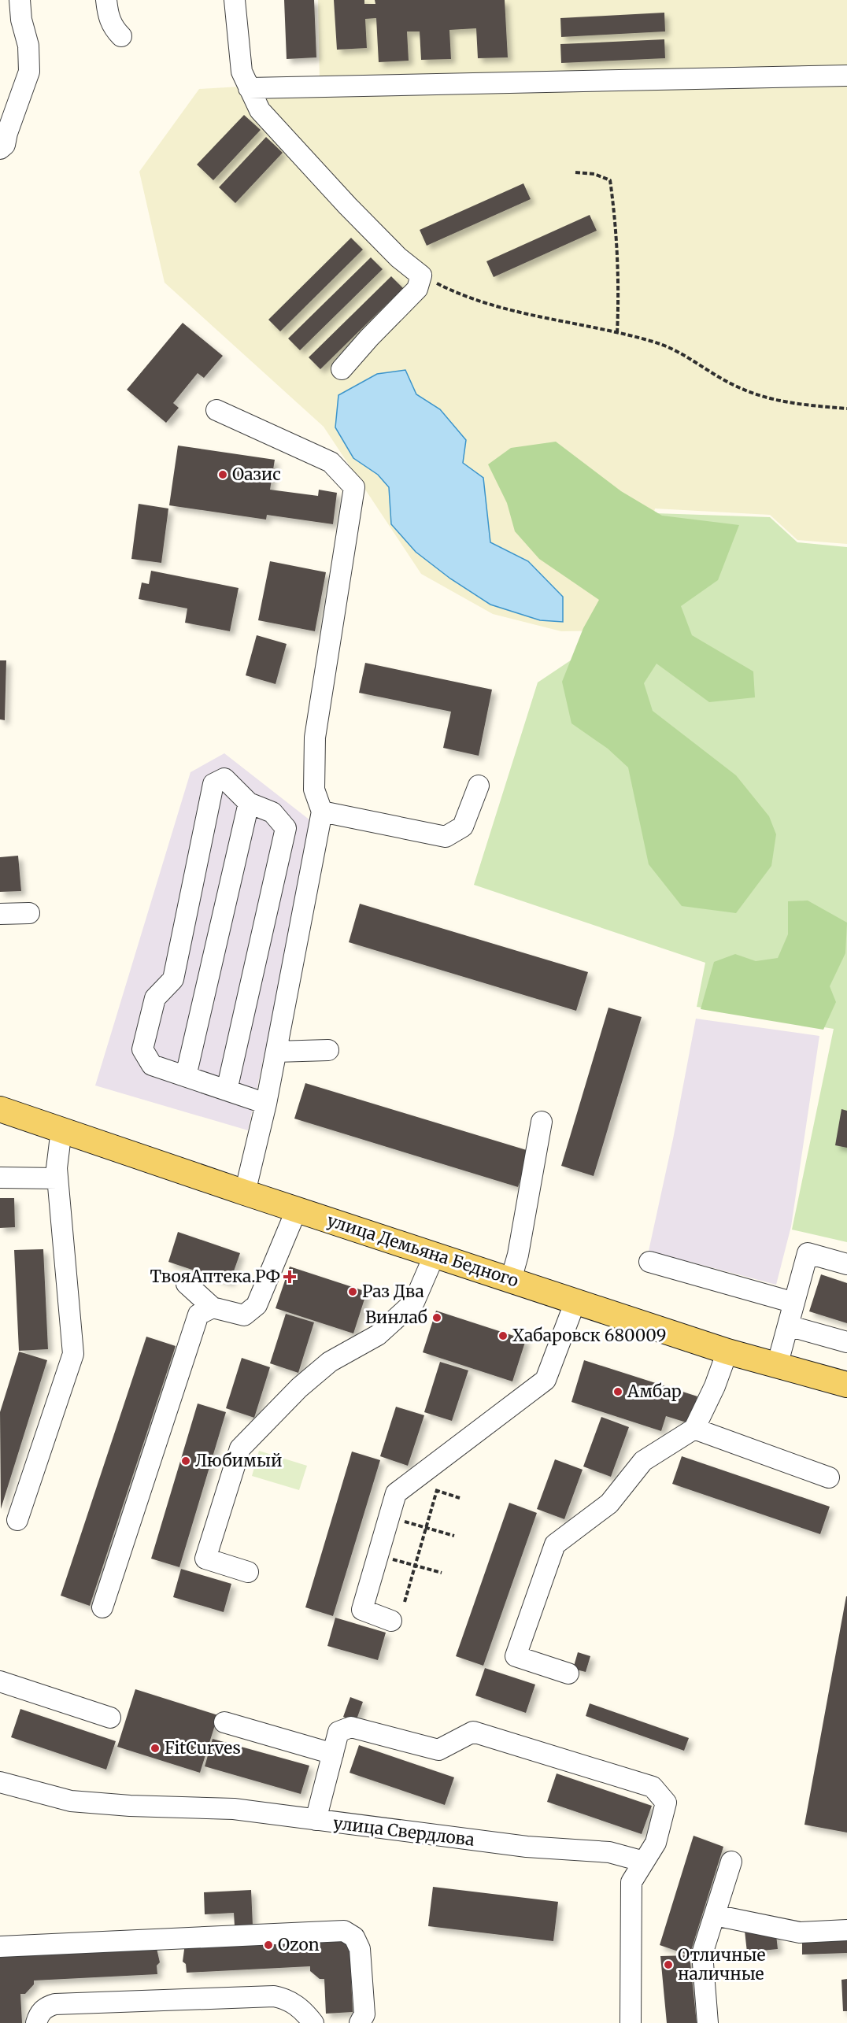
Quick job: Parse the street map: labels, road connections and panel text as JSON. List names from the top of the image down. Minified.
{"streets":{"main road":["улица Демьяна Бедного"],"street":["улица Свердлова"]},"places":{"other":["Оазис","Раз Два","Винлаб","Хабаровск 680009","Амбар","Любимый","FitCurves","Ozon","Отличные наличные"],"health":["ТвояАптека.РФ"]}}
